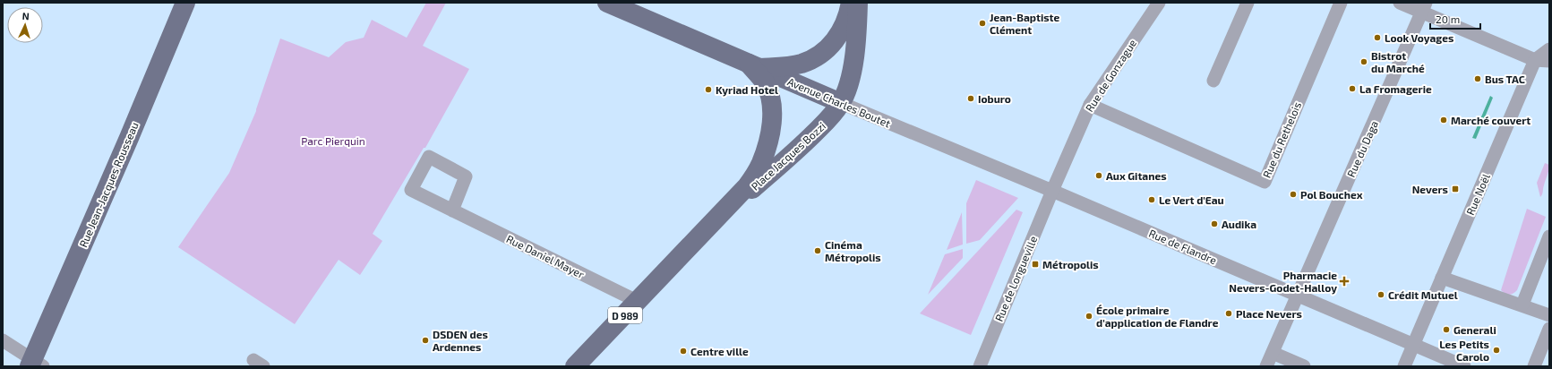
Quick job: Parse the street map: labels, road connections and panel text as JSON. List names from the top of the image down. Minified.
{"streets":{"main road":["Avenue Charles Boutet","Place Jacques Bozzi","Rue Jean-Jacques Rousseau","D 989"],"street":["Rue de Gonzague","Rue du Rethelois","Rue du Daga","Rue Noël","Rue de Flandre","Rue Daniel Mayer","Rue de Longueville"]},"crossings":[["Rue de Gonzague","Avenue Charles Boutet"],["Rue de Gonzague","Rue du Rethelois"],["Rue de Gonzague","Rue de Flandre"],["Rue de Gonzague","Rue de Longueville"],["Avenue Charles Boutet","Place Jacques Bozzi"],["Avenue Charles Boutet","Rue de Flandre"],["Avenue Charles Boutet","Rue de Longueville"],["Rue du Daga","Rue de Flandre"],["Place Jacques Bozzi","D 989"],["Rue Noël","Rue de Flandre"],["Rue de Flandre","Rue de Longueville"],["Rue Daniel Mayer","D 989"]],"parks":["Parc Pierquin"],"places":{"other":["Jean-Baptiste Clément","Look Voyages","Bistrot du Marché","Bus TAC","La Fromagerie","Kyriad Hotel","Ioburo","Marché couvert","Aux Gitanes","Pol Bouchex","Le Vert d'Eau","Audika","Cinéma Métropolis","Crédit Mutuel","Place Nevers","École primaire d'application de Flandre","Generali","DSDEN des Ardennes","Les Petits Carolo","Centre ville"],"transit":["Nevers","Métropolis"],"health":["Pharmacie Nevers-Godet-Halloy"]},"scale_bar":"20 m","north":"top"}
